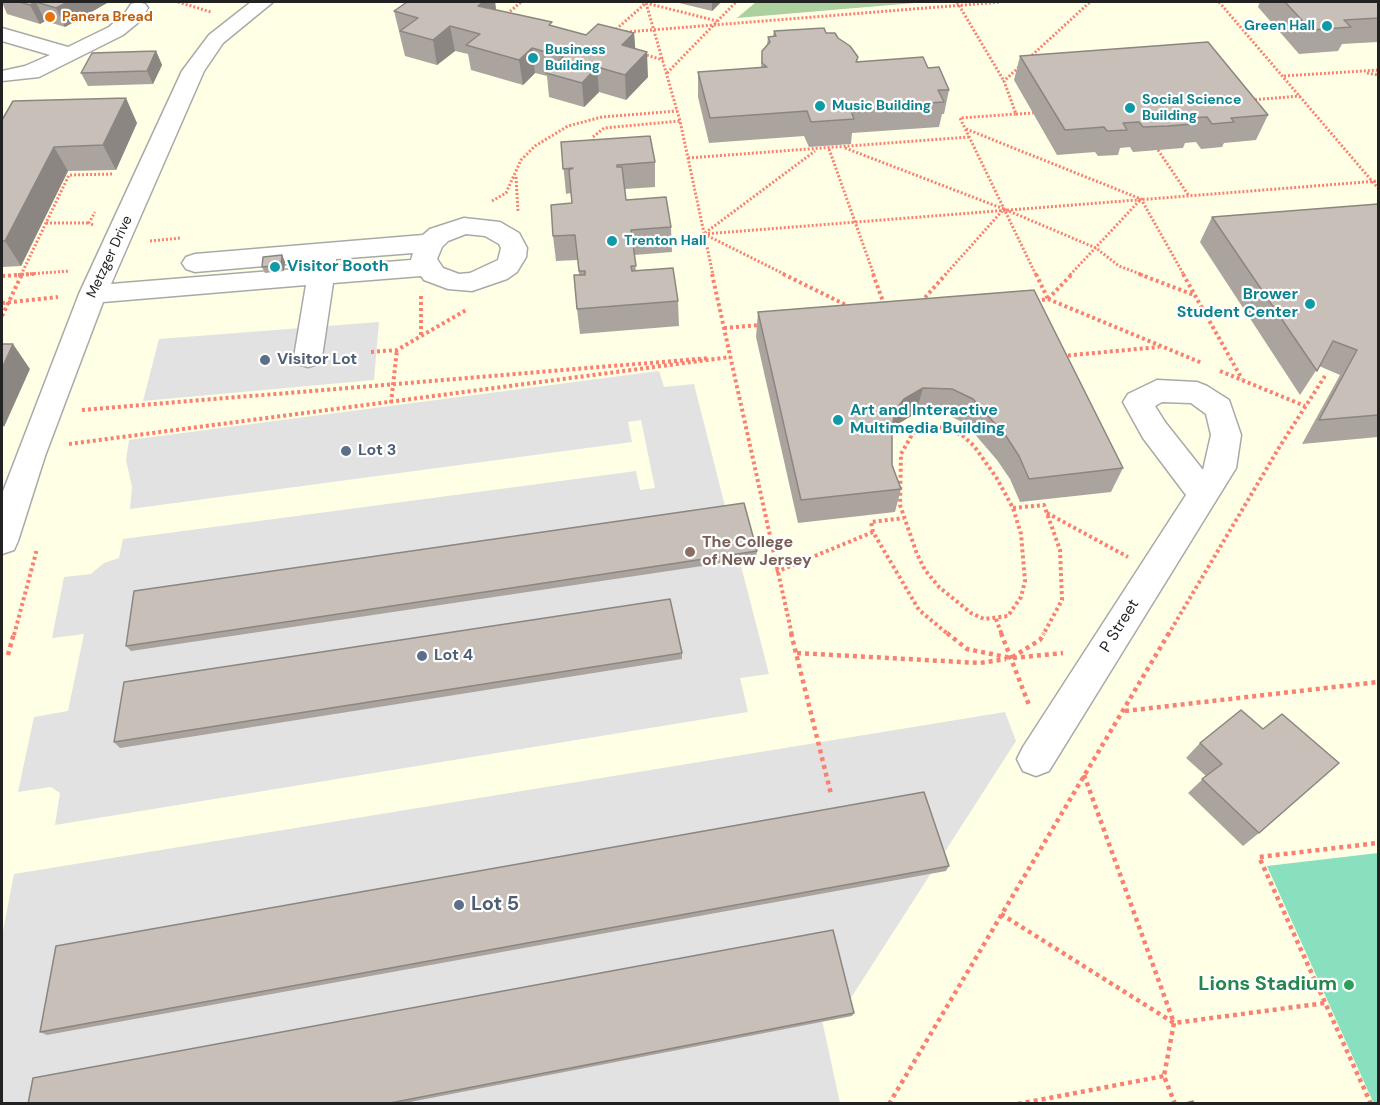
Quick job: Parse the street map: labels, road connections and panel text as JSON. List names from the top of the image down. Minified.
{"streets":{"street":["Metzger Drive","P Street"]},"places":["Panera Bread","Green Hall","Business Building","Music Building","Social Science Building","Trenton Hall","Visitor Booth","Brower Student Center","Visitor Lot","Art and Interactive Multimedia Building","Lot 3","The College of New Jersey","Lot 4","Lot 5","Lions Stadium"]}
